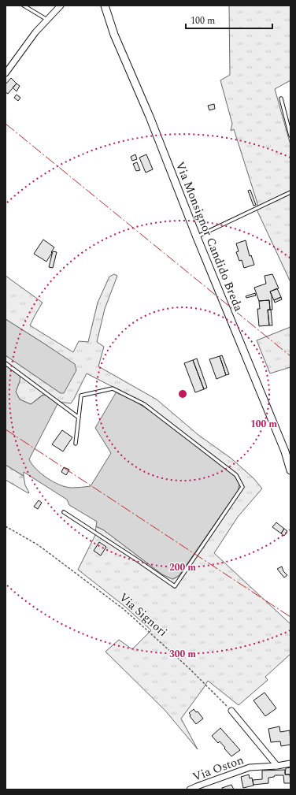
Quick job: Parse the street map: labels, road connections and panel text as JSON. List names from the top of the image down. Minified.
{"streets":{"main road":["Via Monsignor Candido Breda"],"street":["Via Oston"],"path":["Via Signori"]},"scale_bar":"100 m","rings":["100 m","200 m","300 m"]}
